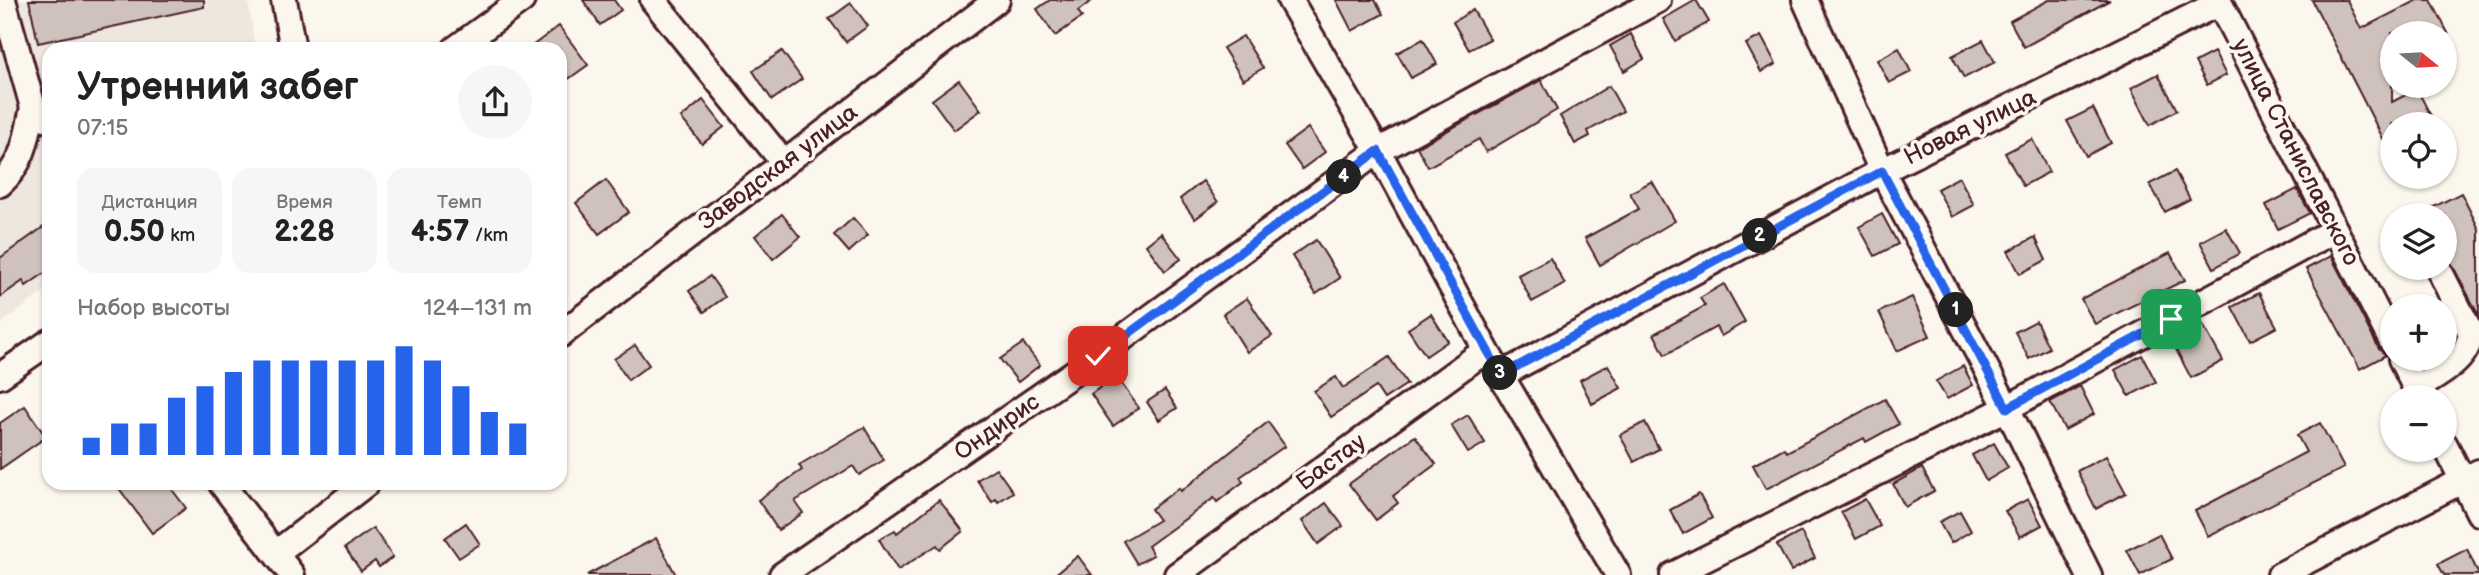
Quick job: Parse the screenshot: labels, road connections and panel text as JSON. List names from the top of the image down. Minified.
{"streets":{"street":["Новая улица","улица Станиславского","Заводская улица","Ондирис","Бастау"]},"crossings":[["Новая улица","улица Станиславского"]],"north":"right","page":{"map_buttons":["+","−"],"heading":["Утренний забег","07:15"],"pins":["4","2","1","3"],"stats":[["Дистанция","0.50 km"],["Время","2:28"],["Темп","4:57 /km"]],"chart":["Набор высоты","124–131 m"]}}
